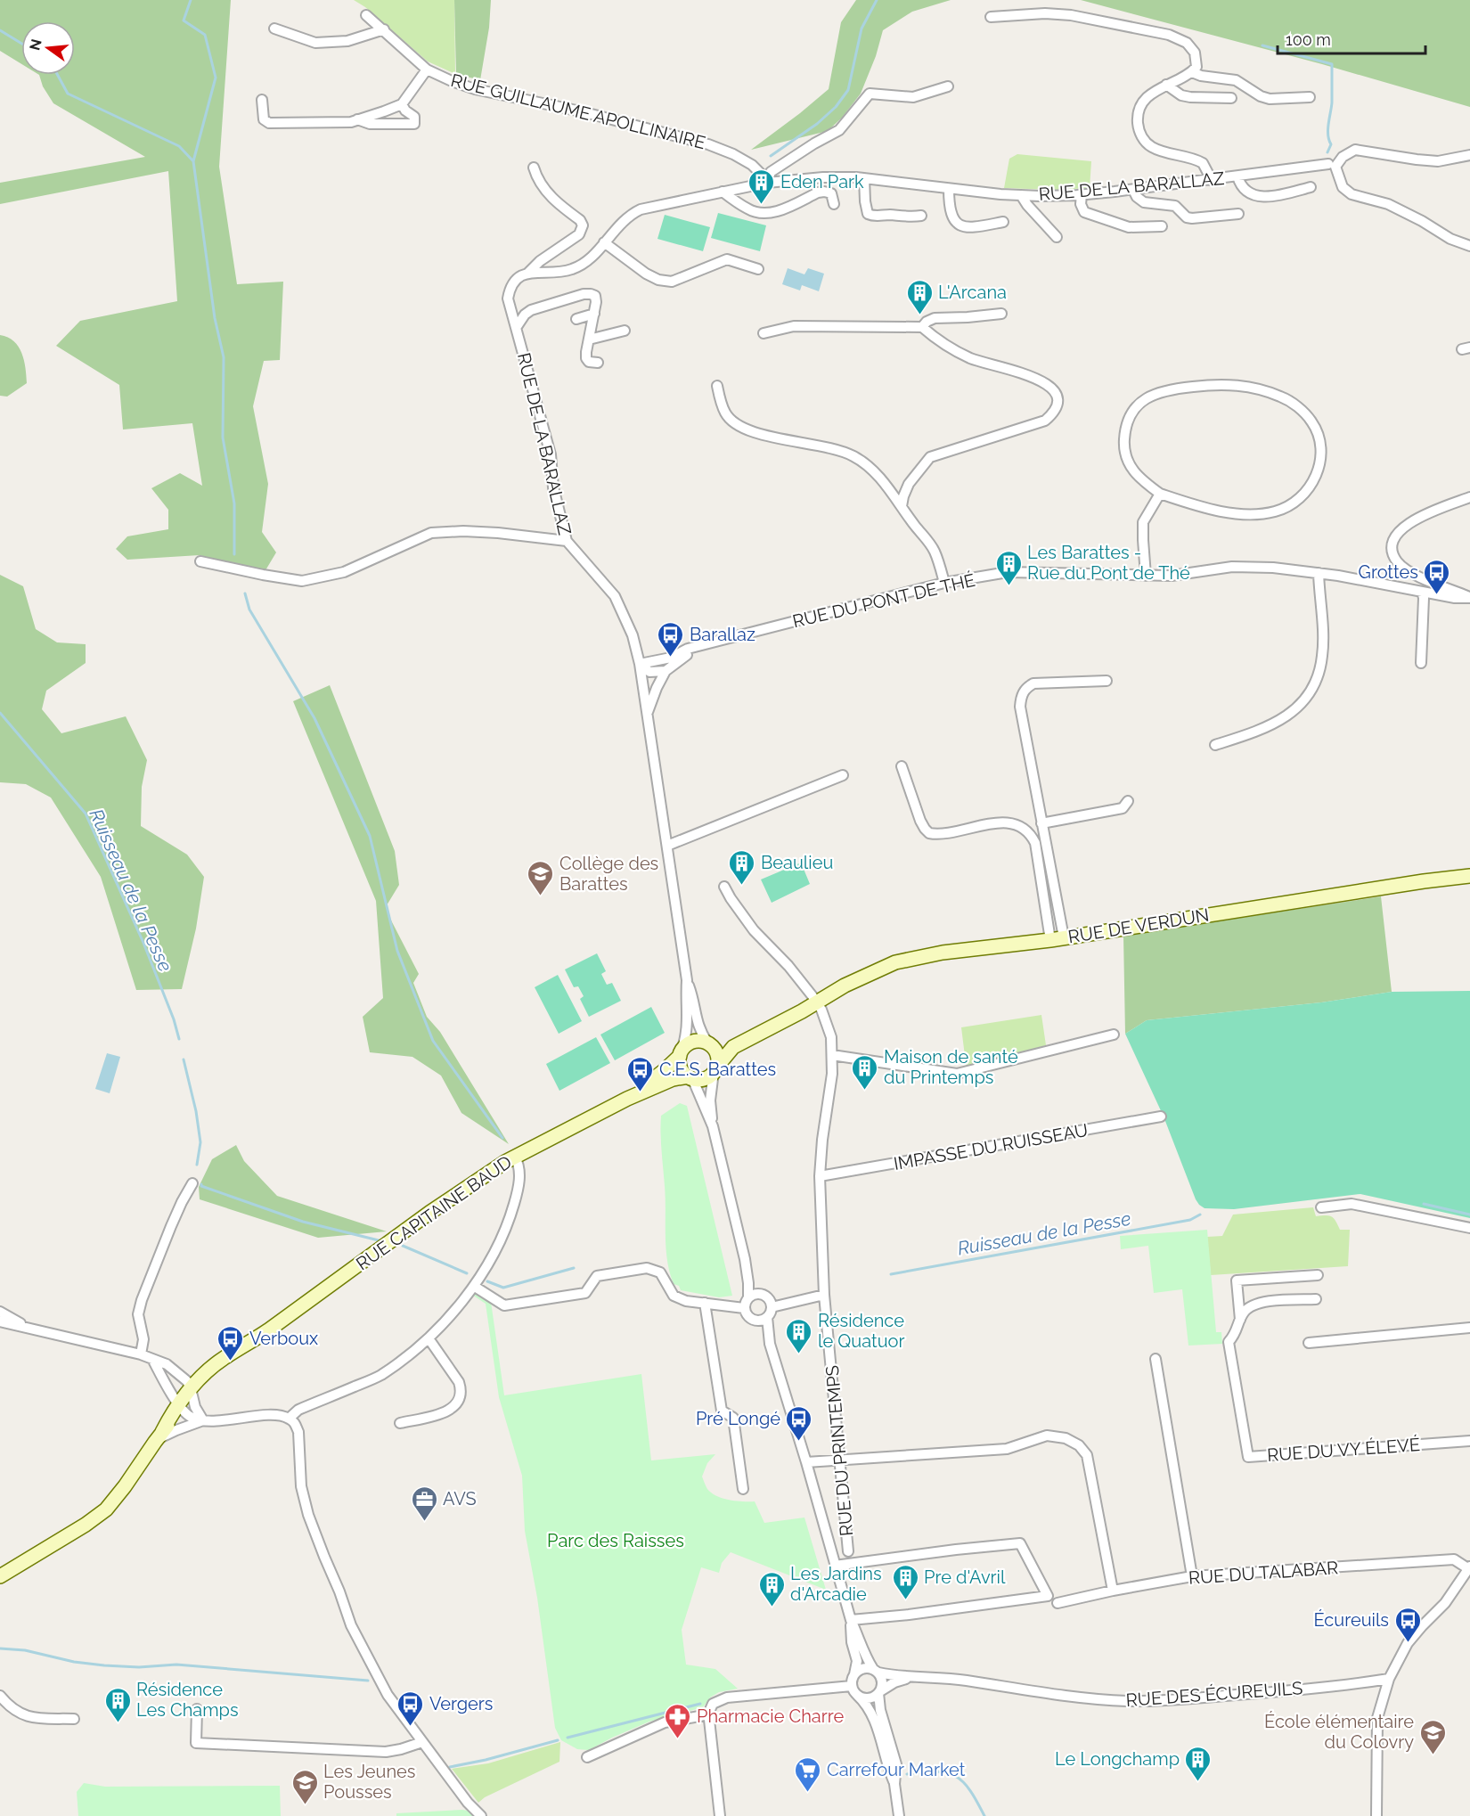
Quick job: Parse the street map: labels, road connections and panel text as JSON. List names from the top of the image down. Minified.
{"streets":{"main road":["RUE DE VERDUN","RUE CAPITAINE BAUD"],"street":["RUE GUILLAUME APOLLINAIRE","RUE DE LA BARALLAZ","RUE DU PONT DE THÉ","IMPASSE DU RUISSEAU","RUE DU VY ÉLEVÉ","RUE DU PRINTEMPS","RUE DU TALABAR","RUE DES ÉCUREUILS"]},"crossings":[["RUE GUILLAUME APOLLINAIRE","RUE DE LA BARALLAZ"],["RUE DE LA BARALLAZ","RUE DU PONT DE THÉ"],["RUE DE VERDUN","RUE CAPITAINE BAUD"],["RUE DE VERDUN","RUE DU PRINTEMPS"],["IMPASSE DU RUISSEAU","RUE DU PRINTEMPS"]],"water":["Ruisseau de la Pesse"],"parks":["Parc des Raisses"],"places":{"building":["Eden Park","L'Arcana","Les Barattes - Rue du Pont de Thé","Beaulieu","Maison de santé du Printemps","Résidence le Quatuor","Pre d'Avril","Les Jardins d'Arcadie","Résidence Les Champs","Le Longchamp"],"bus stop":["Grottes","Barallaz","C.E.S. Barattes","Verboux","Pré Longé","Écureuils","Vergers"],"school or university":["Collège des Barattes","École élémentaire du Colovry","Les Jeunes Pousses"],"office":["AVS"],"pharmacy":["Pharmacie Charre"],"supermarket":["Carrefour Market"]},"scale_bar":"100 m","north":"left"}
